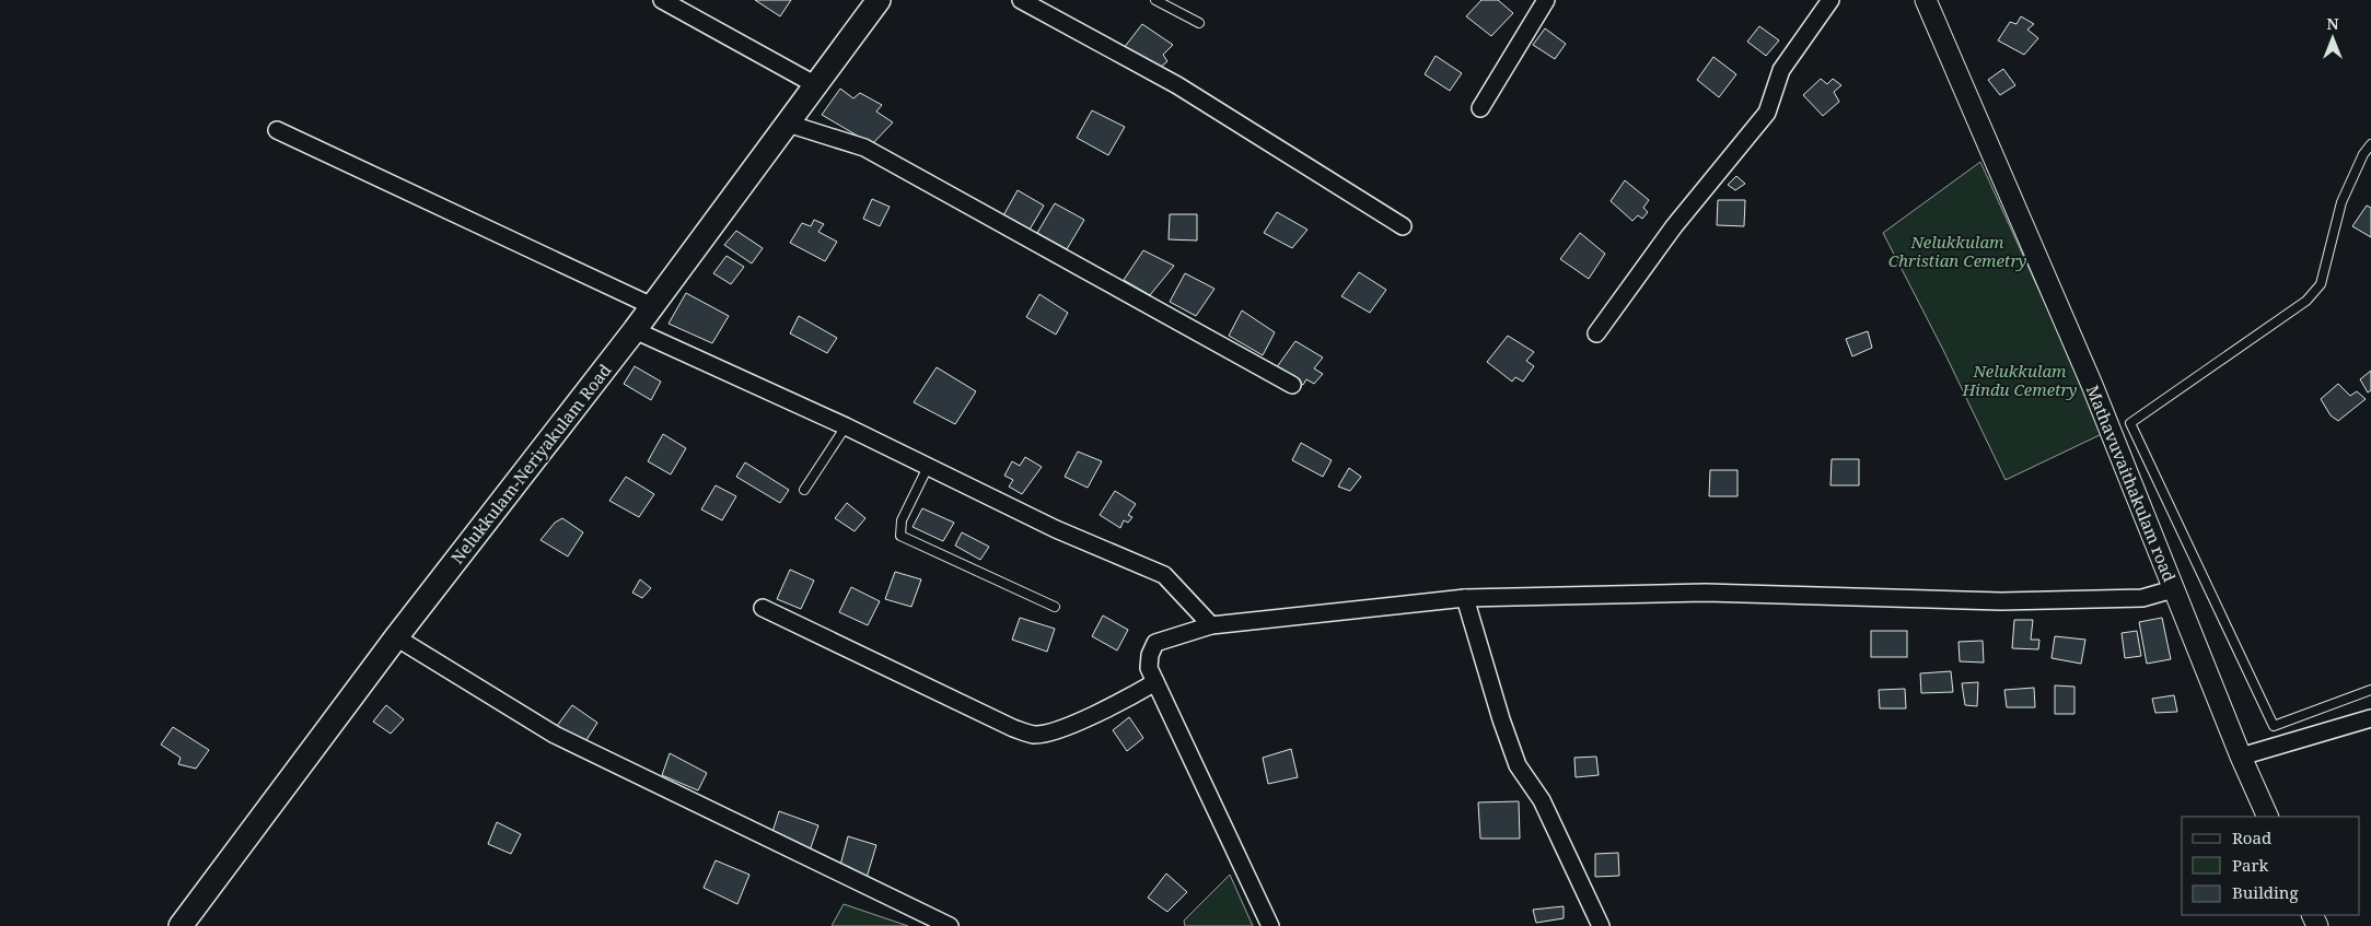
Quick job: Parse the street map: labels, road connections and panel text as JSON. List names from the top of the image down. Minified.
{"streets":{"main road":["Nelukkulam-Neriyakulam Road"],"street":["Mathavuvaithakulam road"]},"parks":["Nelukkulam Christian Cemetry","Nelukkulam Hindu Cemetry"],"legend":["Road","Park","Building"],"north":"top"}
